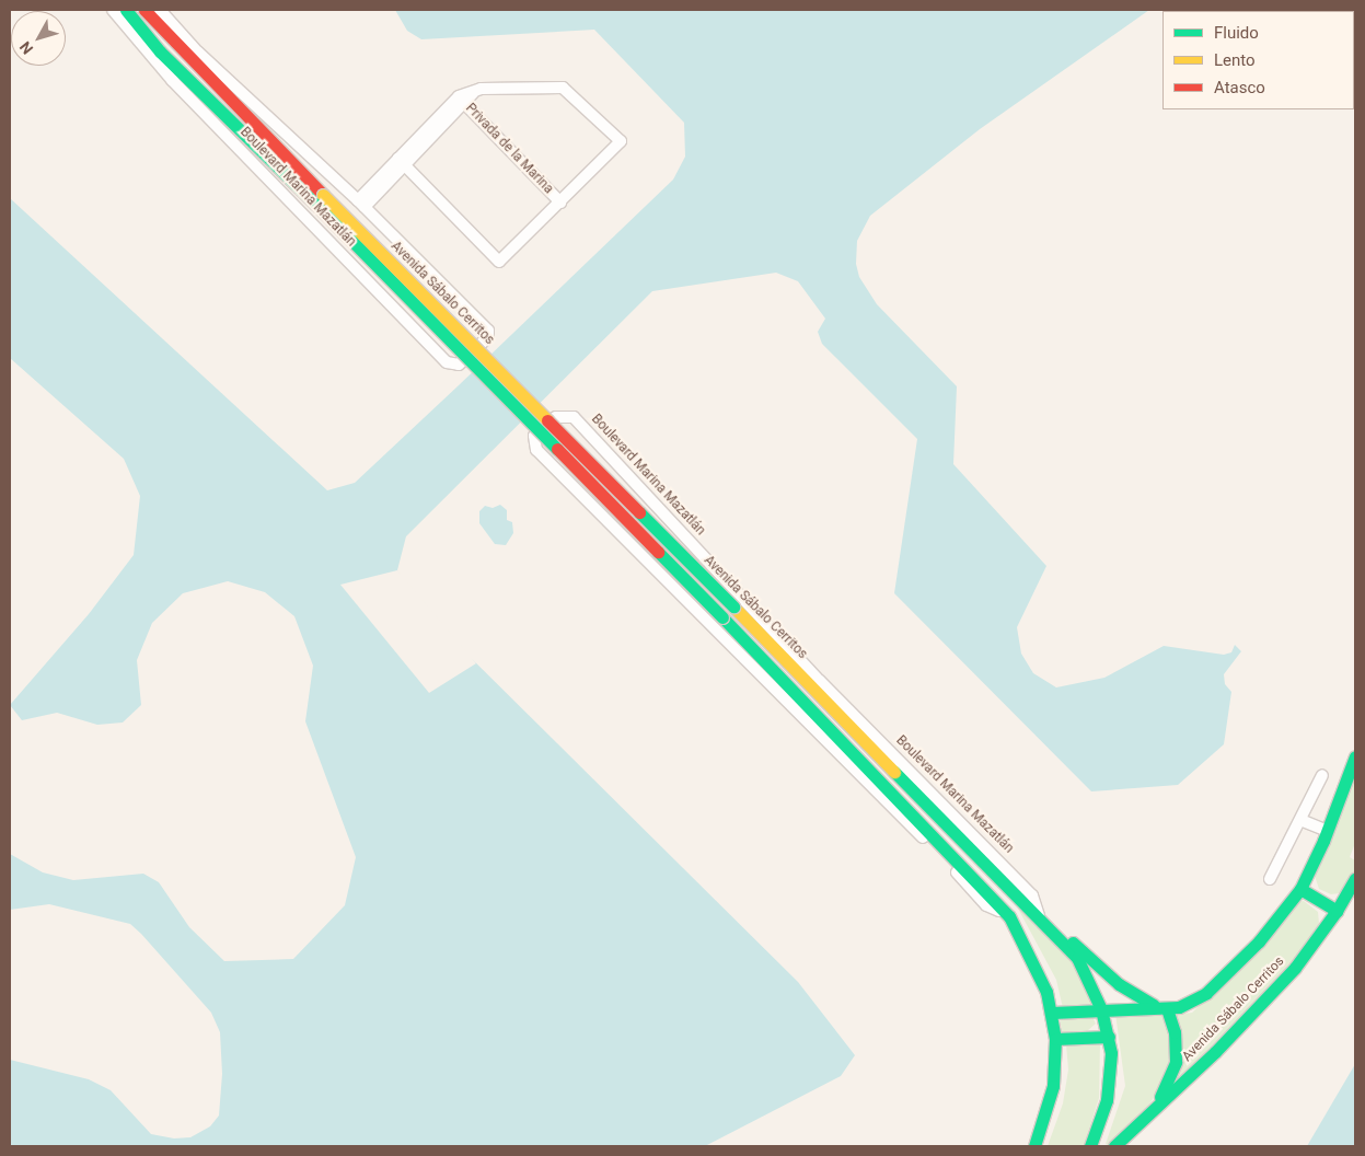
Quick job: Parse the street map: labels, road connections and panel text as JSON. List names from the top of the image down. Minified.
{"streets":{"main road":["Boulevard Marina Mazatlán","Avenida Sábalo Cerritos"],"street":["Privada de la Marina"]},"crossings":[["Boulevard Marina Mazatlán","Avenida Sábalo Cerritos"]],"legend":["Fluido","Lento","Atasco"],"north":"bottom left"}
